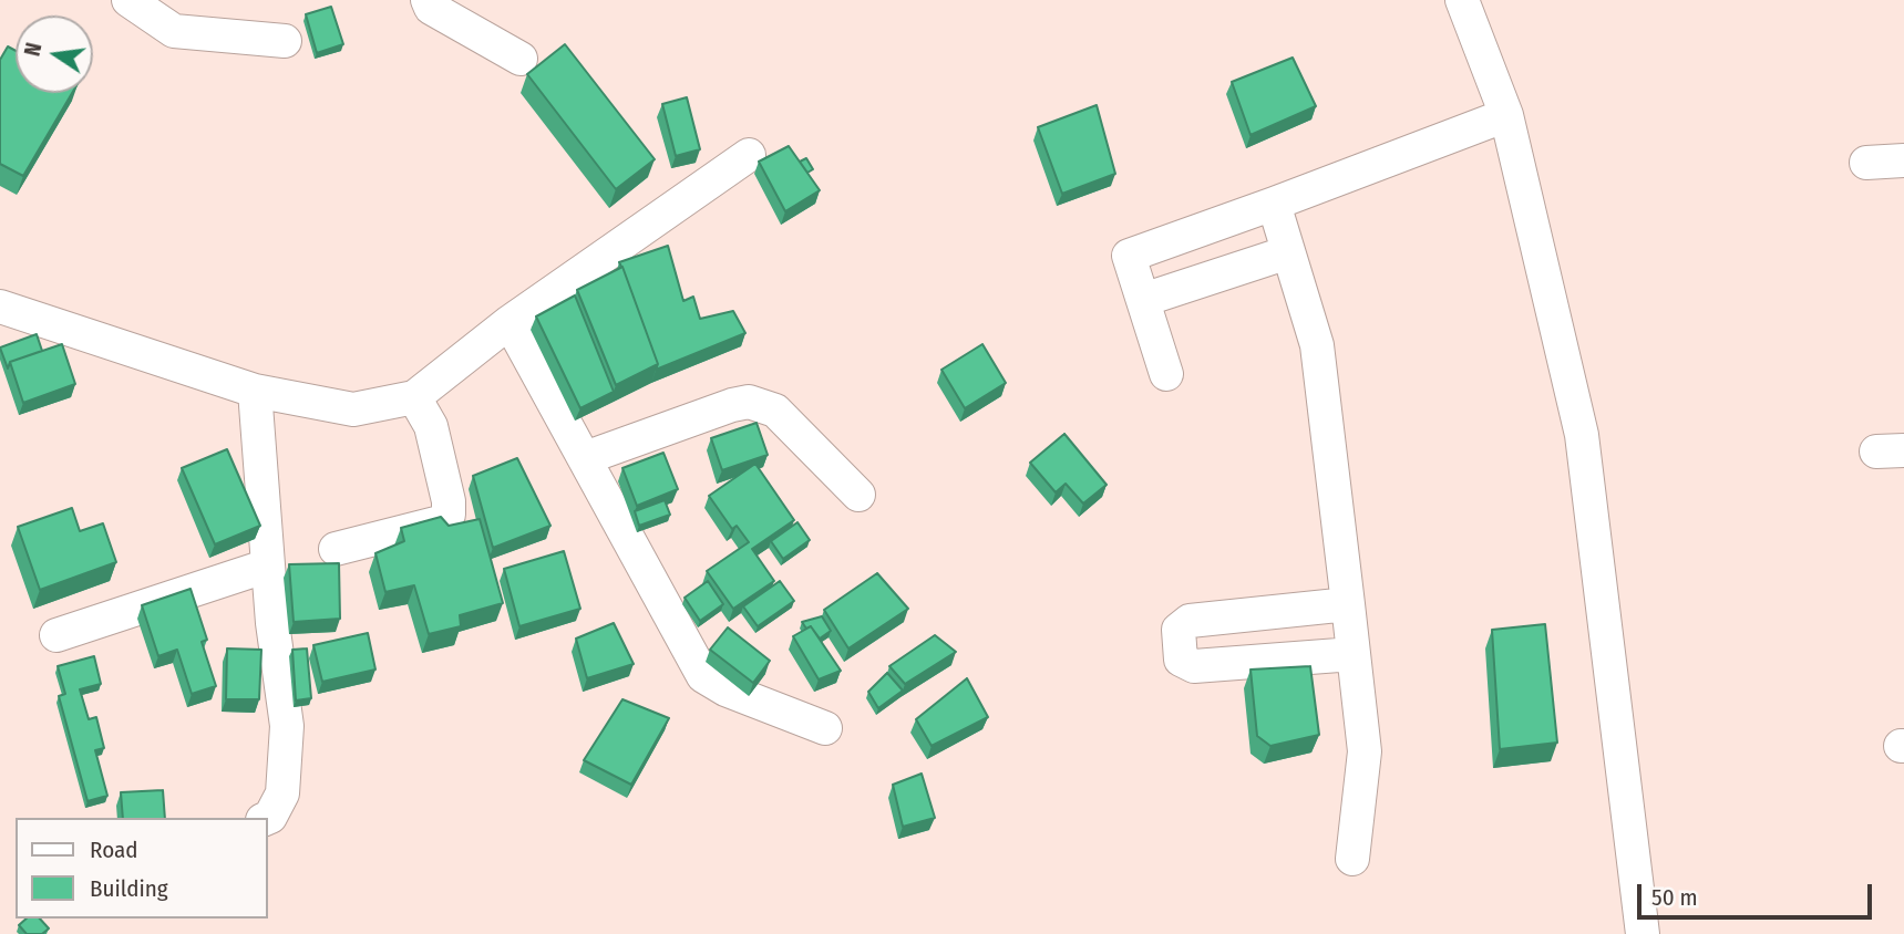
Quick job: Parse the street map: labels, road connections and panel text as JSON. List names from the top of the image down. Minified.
{"legend":["Road","Building"],"scale_bar":"50 m","north":"left"}
